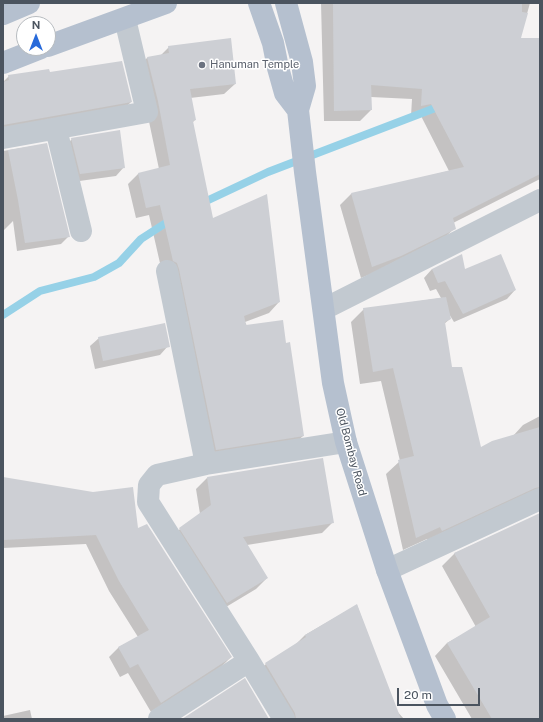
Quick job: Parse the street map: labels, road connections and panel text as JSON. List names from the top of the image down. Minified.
{"streets":{"main road":["Old Bombay Road"]},"places":["Hanuman Temple"],"scale_bar":"20 m","north":"top"}
